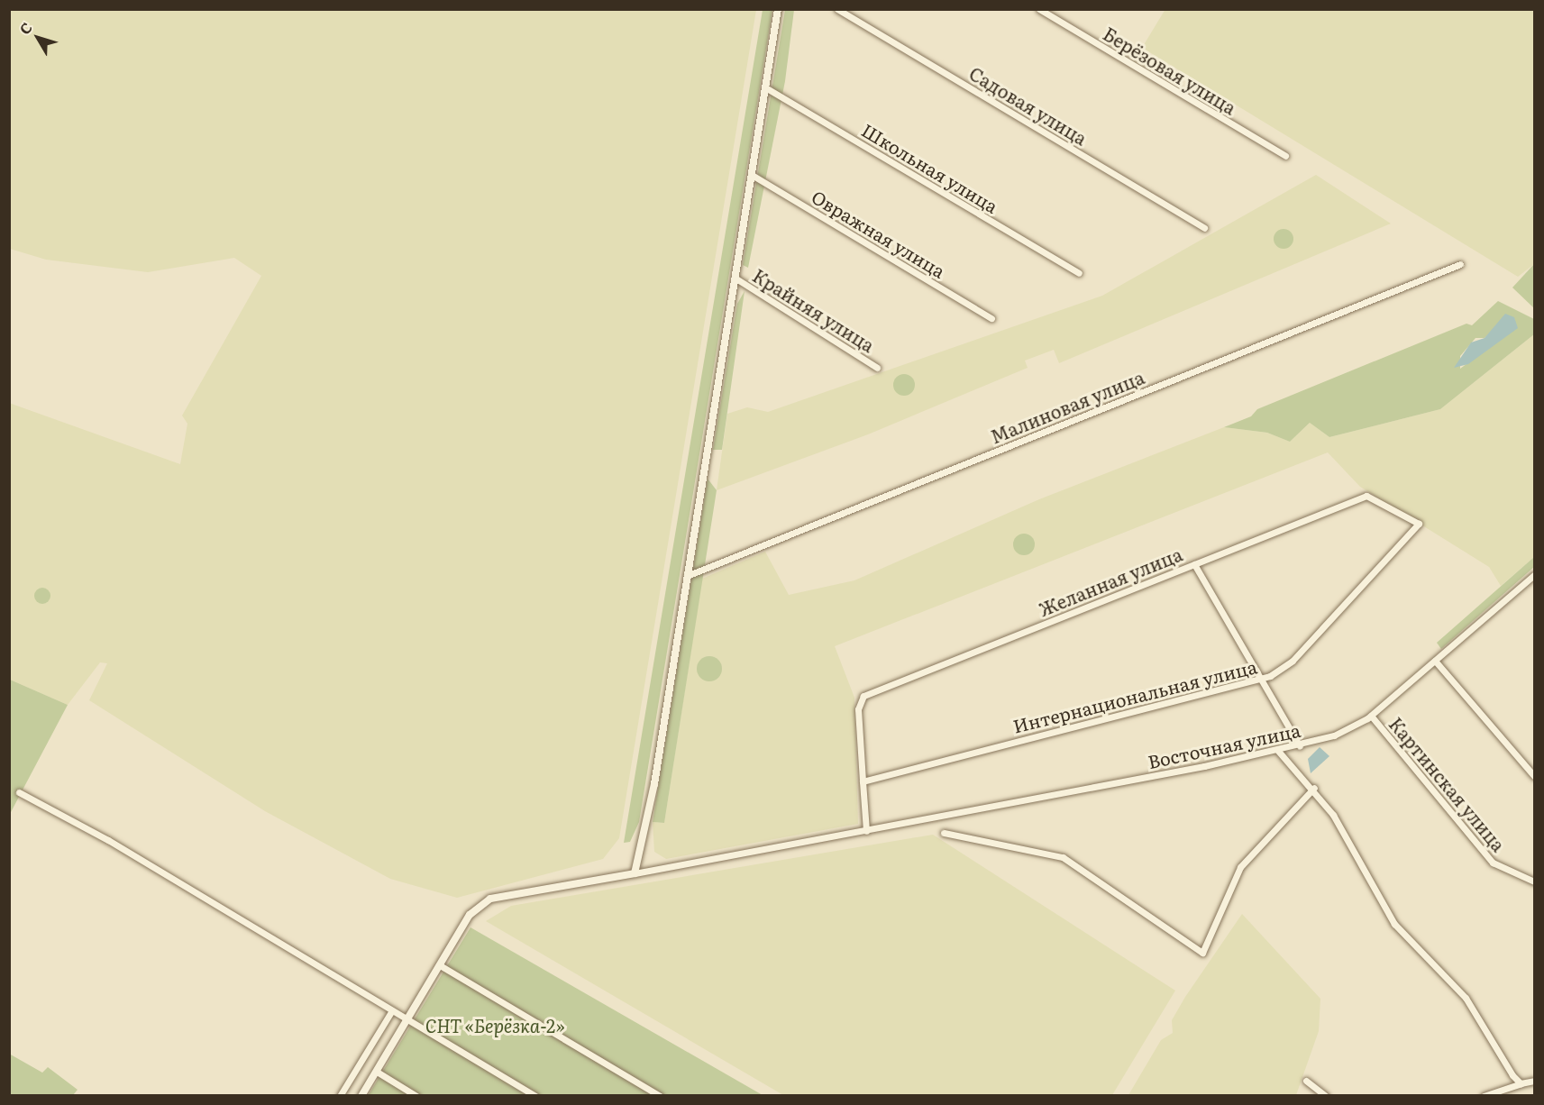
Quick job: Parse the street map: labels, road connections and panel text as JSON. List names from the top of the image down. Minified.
{"streets":{"street":["Берёзовая улица","Садовая улица","Школьная улица","Овражная улица","Крайняя улица","Малиновая улица","Желанная улица","Интернациональная улица","Восточная улица","Картинская улица"]},"crossings":[["Желанная улица","Интернациональная улица"],["Восточная улица","Картинская улица"]],"parks":["СНТ «Берёзка-2»"],"north":"top left"}
